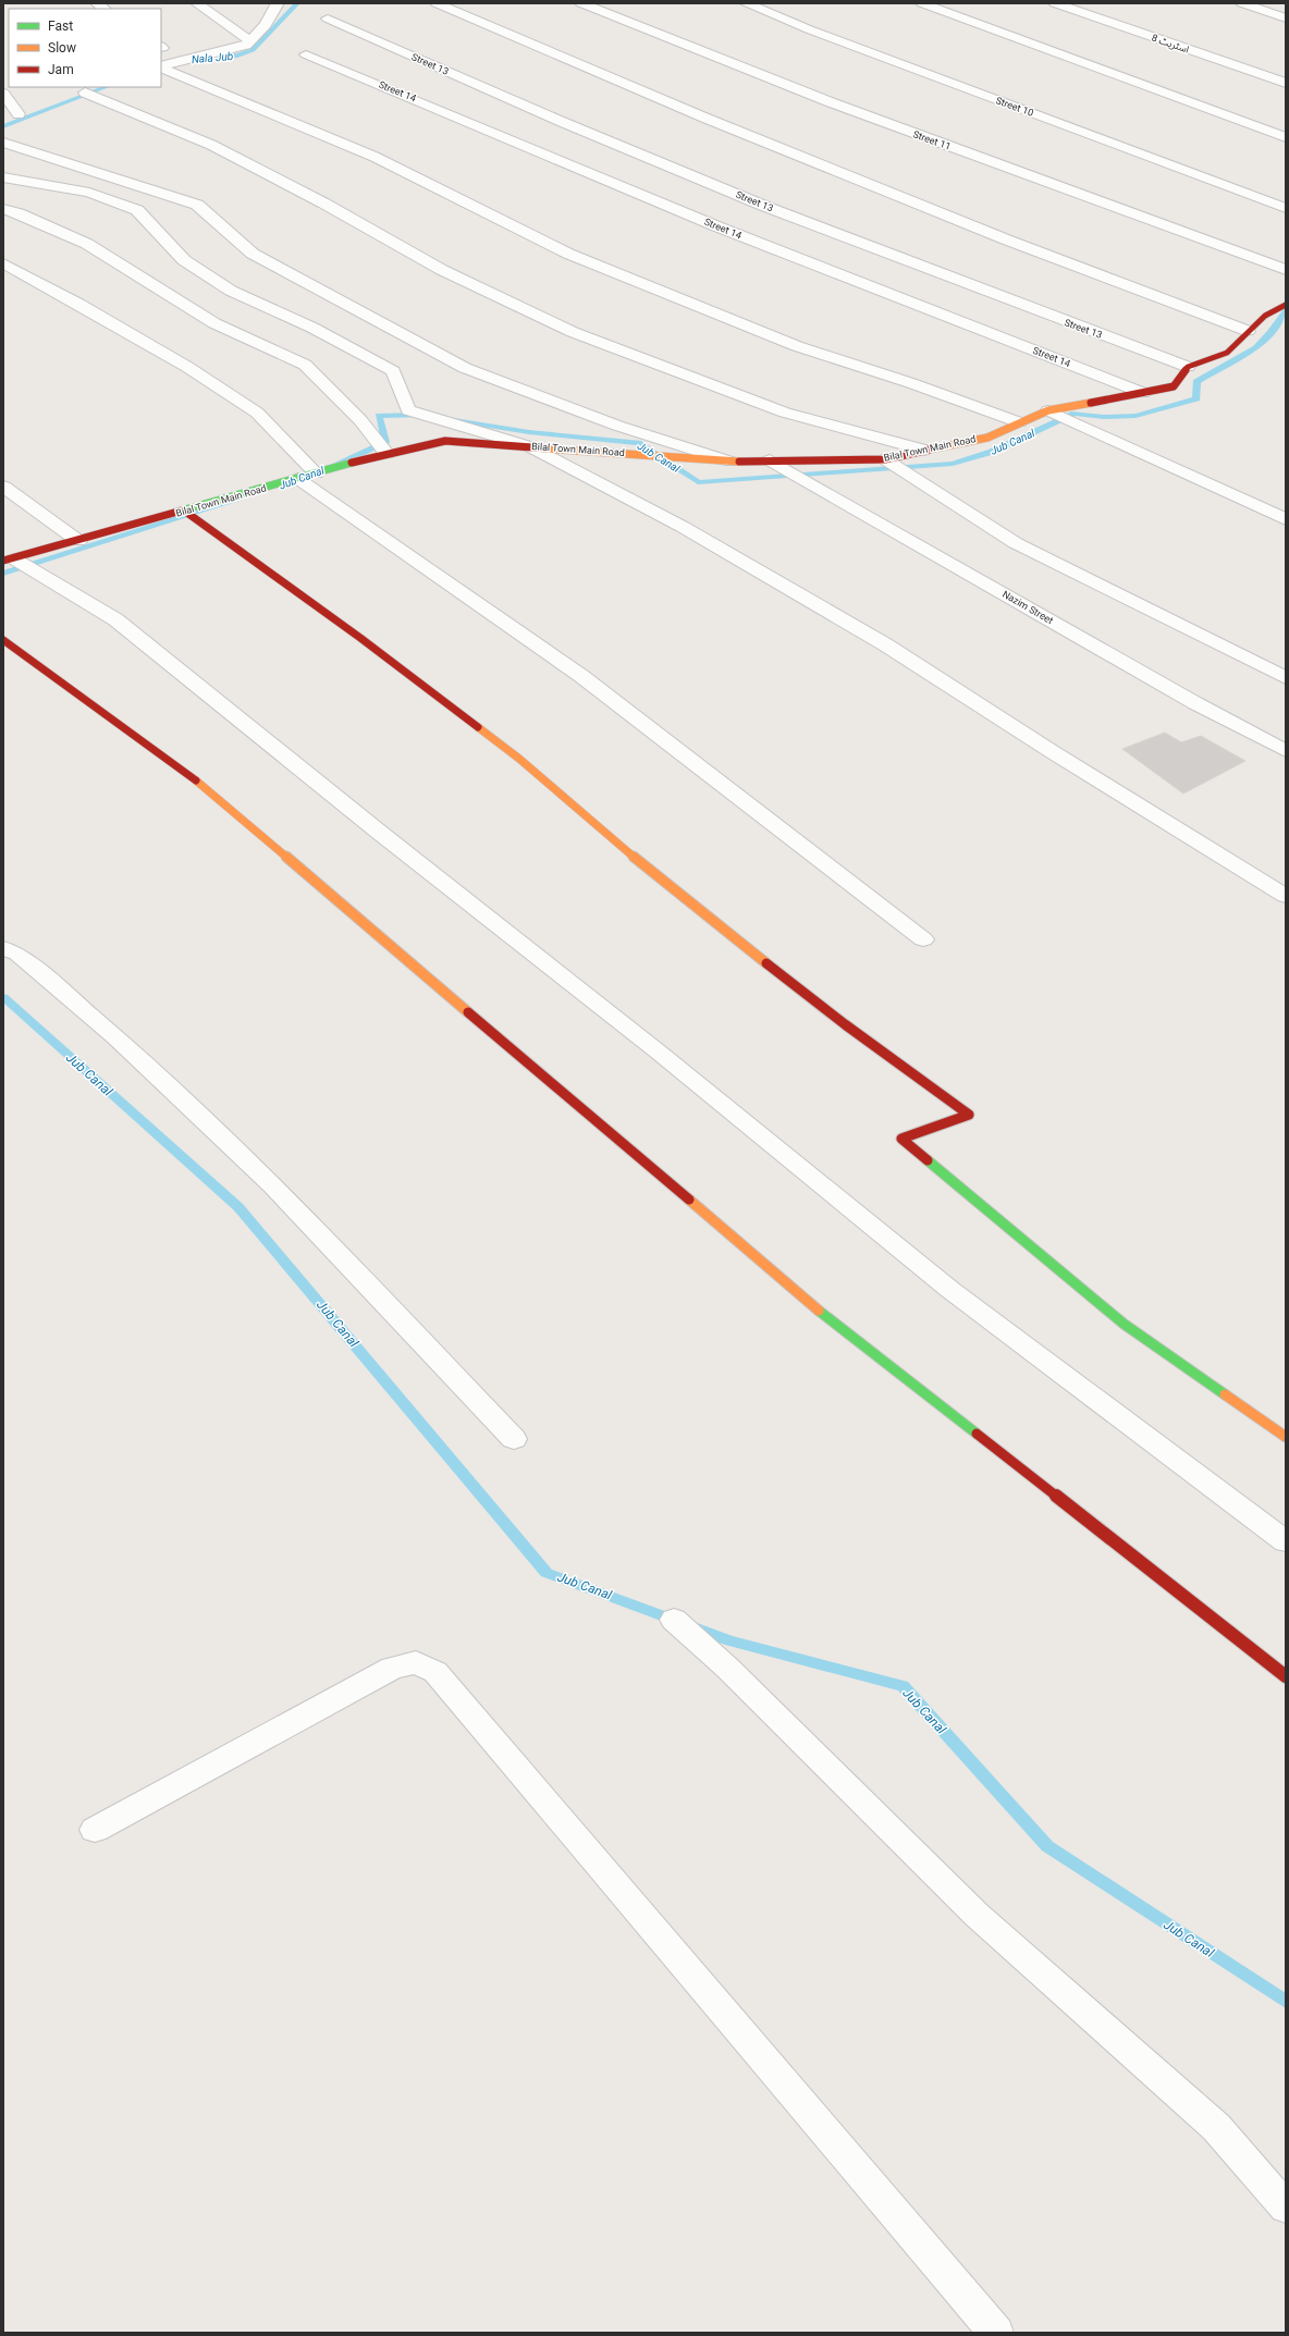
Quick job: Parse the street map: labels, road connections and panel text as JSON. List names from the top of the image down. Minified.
{"streets":{"street":["اسٹریٹ 8","Street 13","Street 14","Street 10","Street 11","Bilal Town Main Road","Nazim Street"]},"crossings":[["Street 13","Bilal Town Main Road"],["Street 14","Bilal Town Main Road"],["Bilal Town Main Road","Nazim Street"]],"water":["Nala Jub","Jub Canal"],"legend":["Fast","Slow","Jam"]}
